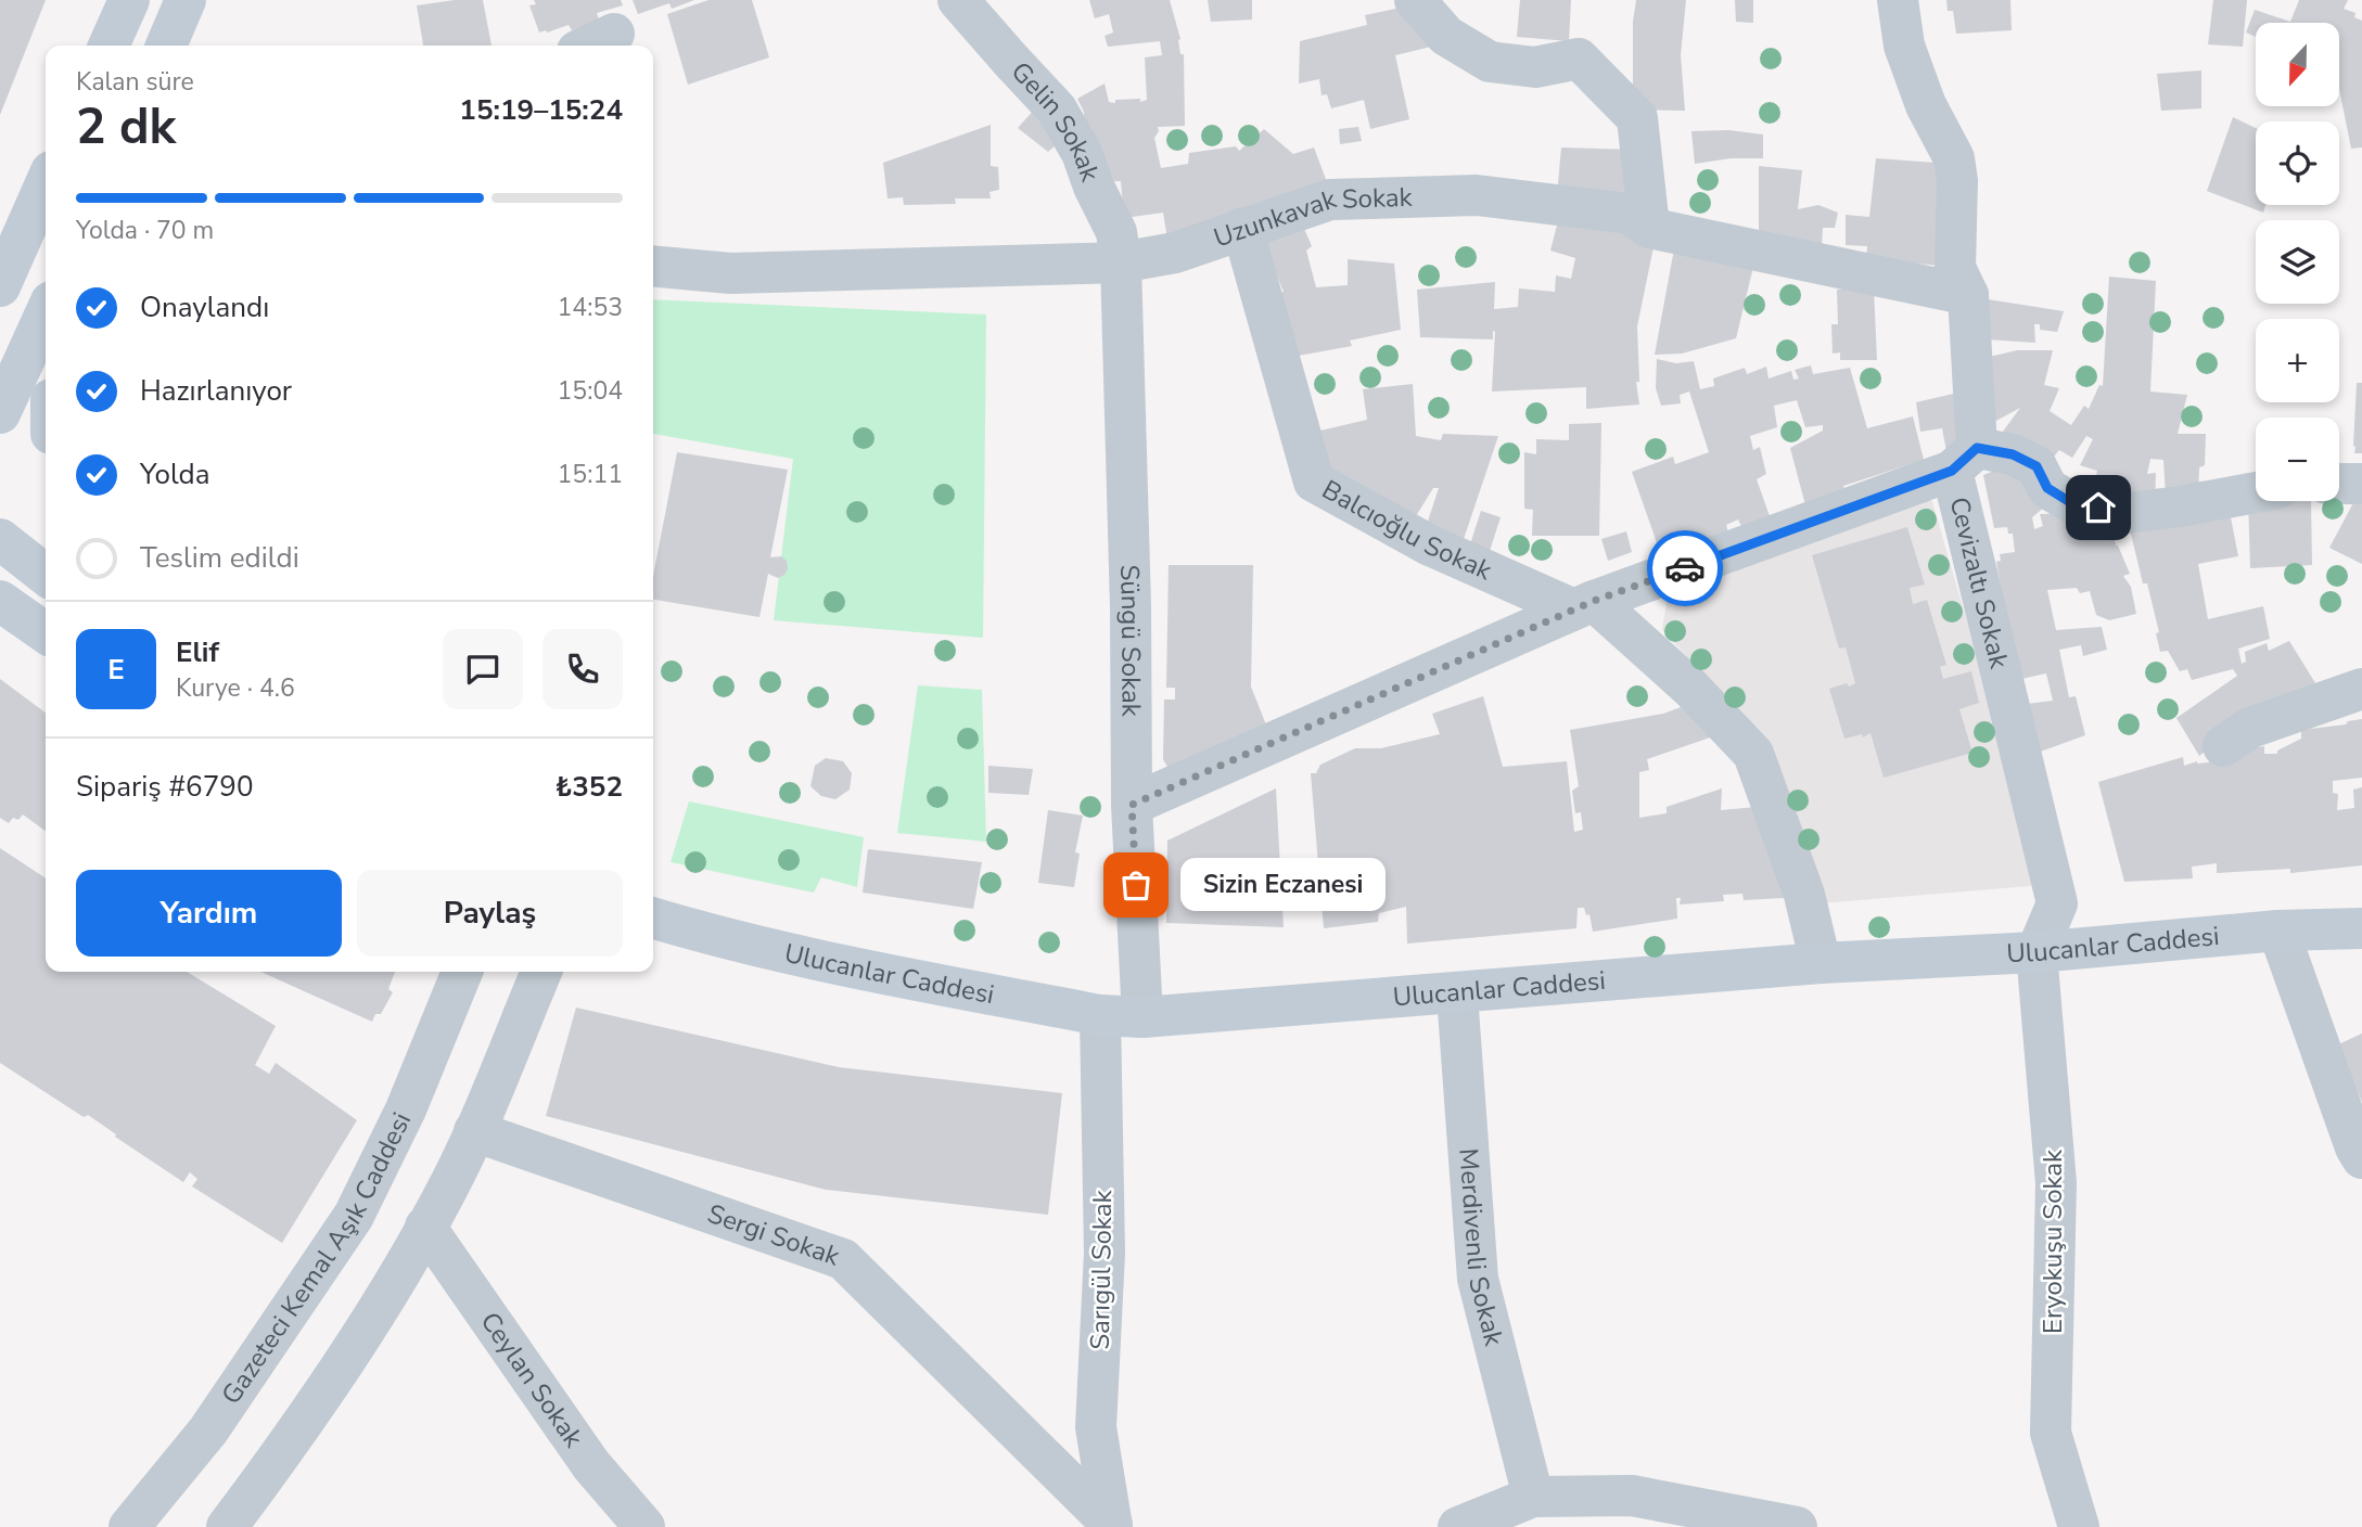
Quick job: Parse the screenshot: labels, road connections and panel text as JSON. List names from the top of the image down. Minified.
{"streets":{"main road":["Ulucanlar Caddesi"],"street":["Gelin Sokak","Uzunkavak Sokak","Balcıoğlu Sokak","Cevizaltı Sokak","Süngü Sokak","Sergi Sokak","Eryokuşu Sokak","Merdivenli Sokak","Gazeteci Kemal Aşık Caddesi","Sarıgül Sokak","Ceylan Sokak"]},"crossings":[["Gelin Sokak","Uzunkavak Sokak"],["Gelin Sokak","Süngü Sokak"],["Uzunkavak Sokak","Balcıoğlu Sokak"],["Uzunkavak Sokak","Cevizaltı Sokak"],["Uzunkavak Sokak","Süngü Sokak"],["Balcıoğlu Sokak","Ulucanlar Caddesi"],["Cevizaltı Sokak","Ulucanlar Caddesi"],["Cevizaltı Sokak","Eryokuşu Sokak"],["Süngü Sokak","Ulucanlar Caddesi"],["Ulucanlar Caddesi","Eryokuşu Sokak"],["Ulucanlar Caddesi","Merdivenli Sokak"],["Ulucanlar Caddesi","Sarıgül Sokak"],["Sergi Sokak","Sarıgül Sokak"]],"places":["Sizin Eczanesi"],"north":"bottom","page":{"map_buttons":["+","−"],"heading":["2 dk","Kalan süre","15:19–15:24"],"panel":["Elif","Kurye · 4.6","Sipariş #6790","₺352"],"bar":"Yolda · 70 m","list":[["Onaylandı","14:53"],["Hazırlanıyor","15:04"],["Yolda","15:11"],"Teslim edildi"],"round":"E","buttons":["Yardım","Paylaş"],"bubble":"Sizin Eczanesi"}}
